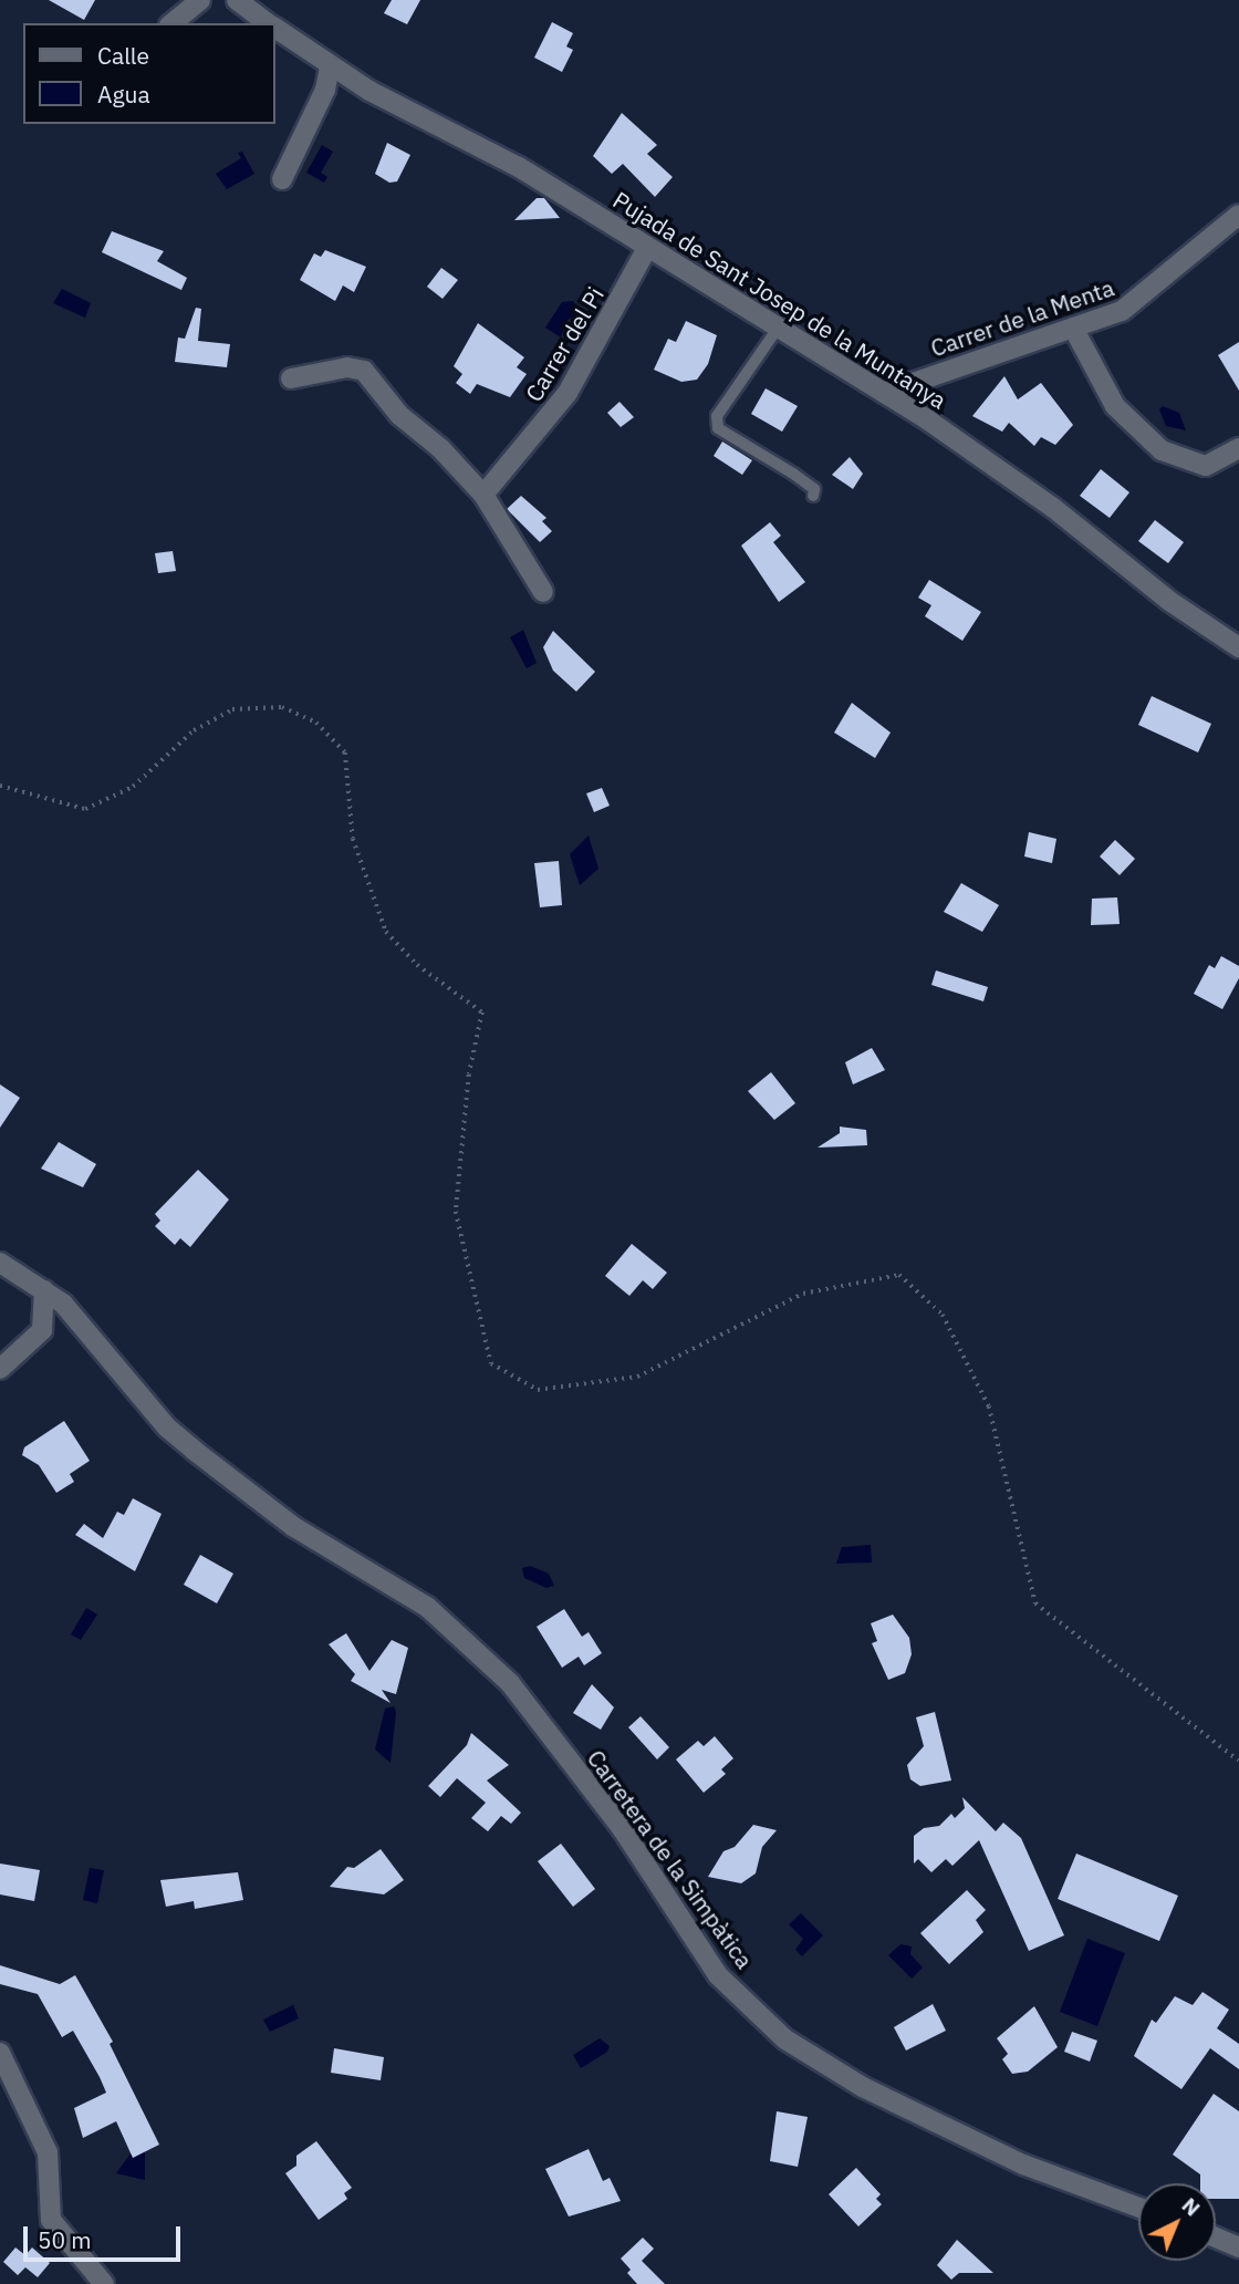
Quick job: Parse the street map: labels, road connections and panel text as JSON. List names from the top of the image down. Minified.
{"streets":{"street":["Pujada de Sant Josep de la Muntanya","Carrer de la Menta","Carrer del Pi","Carretera de la Simpàtica"]},"crossings":[["Pujada de Sant Josep de la Muntanya","Carrer de la Menta"],["Pujada de Sant Josep de la Muntanya","Carrer del Pi"]],"legend":["Calle","Agua"],"scale_bar":"50 m","north":"top right"}
